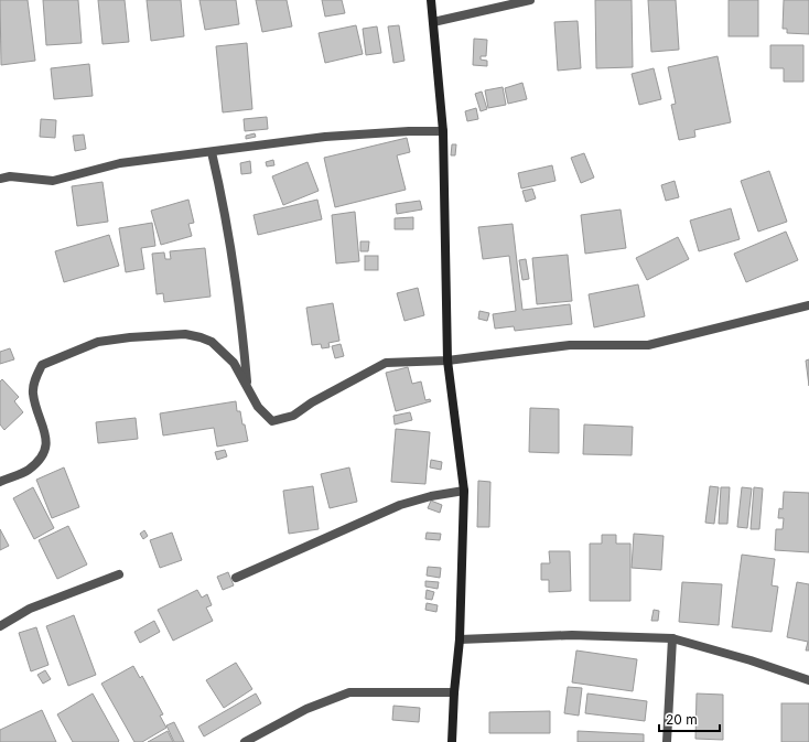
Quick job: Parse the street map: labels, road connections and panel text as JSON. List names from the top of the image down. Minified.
{"scale_bar":"20 m"}
